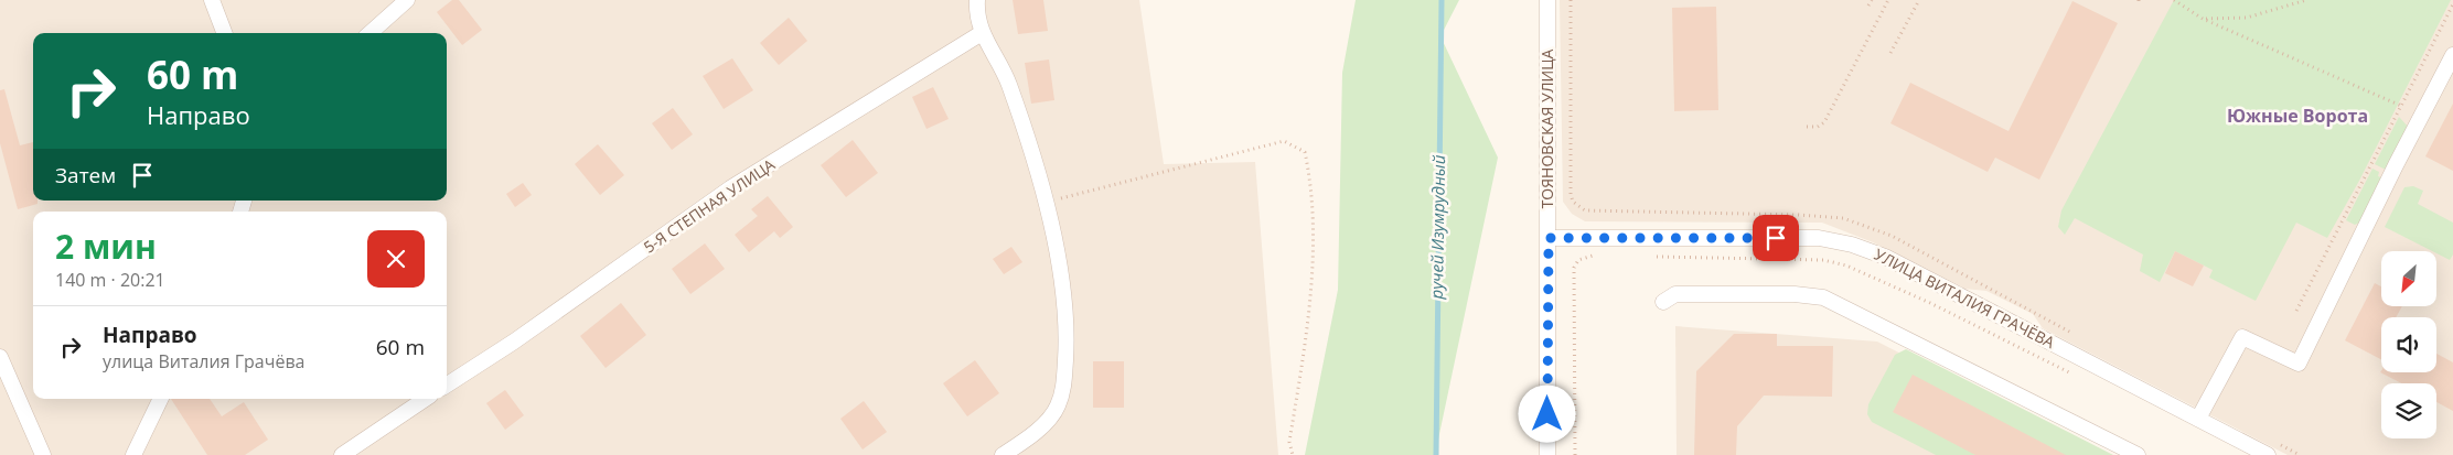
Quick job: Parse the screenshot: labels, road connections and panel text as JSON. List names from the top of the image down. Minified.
{"streets":{"street":["ТОЯНОВСКАЯ УЛИЦА","5-Я СТЕПНАЯ УЛИЦА","УЛИЦА ВИТАЛИЯ ГРАЧЁВА"]},"crossings":[["ТОЯНОВСКАЯ УЛИЦА","УЛИЦА ВИТАЛИЯ ГРАЧЁВА"]],"districts":["Южные Ворота"],"water":["ручей Изумрудный"],"north":"bottom left","page":{"turn":["60 m","Направо"],"then":"Затем","heading":["2 мин","140 m · 20:21"],"list":[{"name":"Направо","note":"улица Виталия Грачёва","value":"60 m"}]}}
